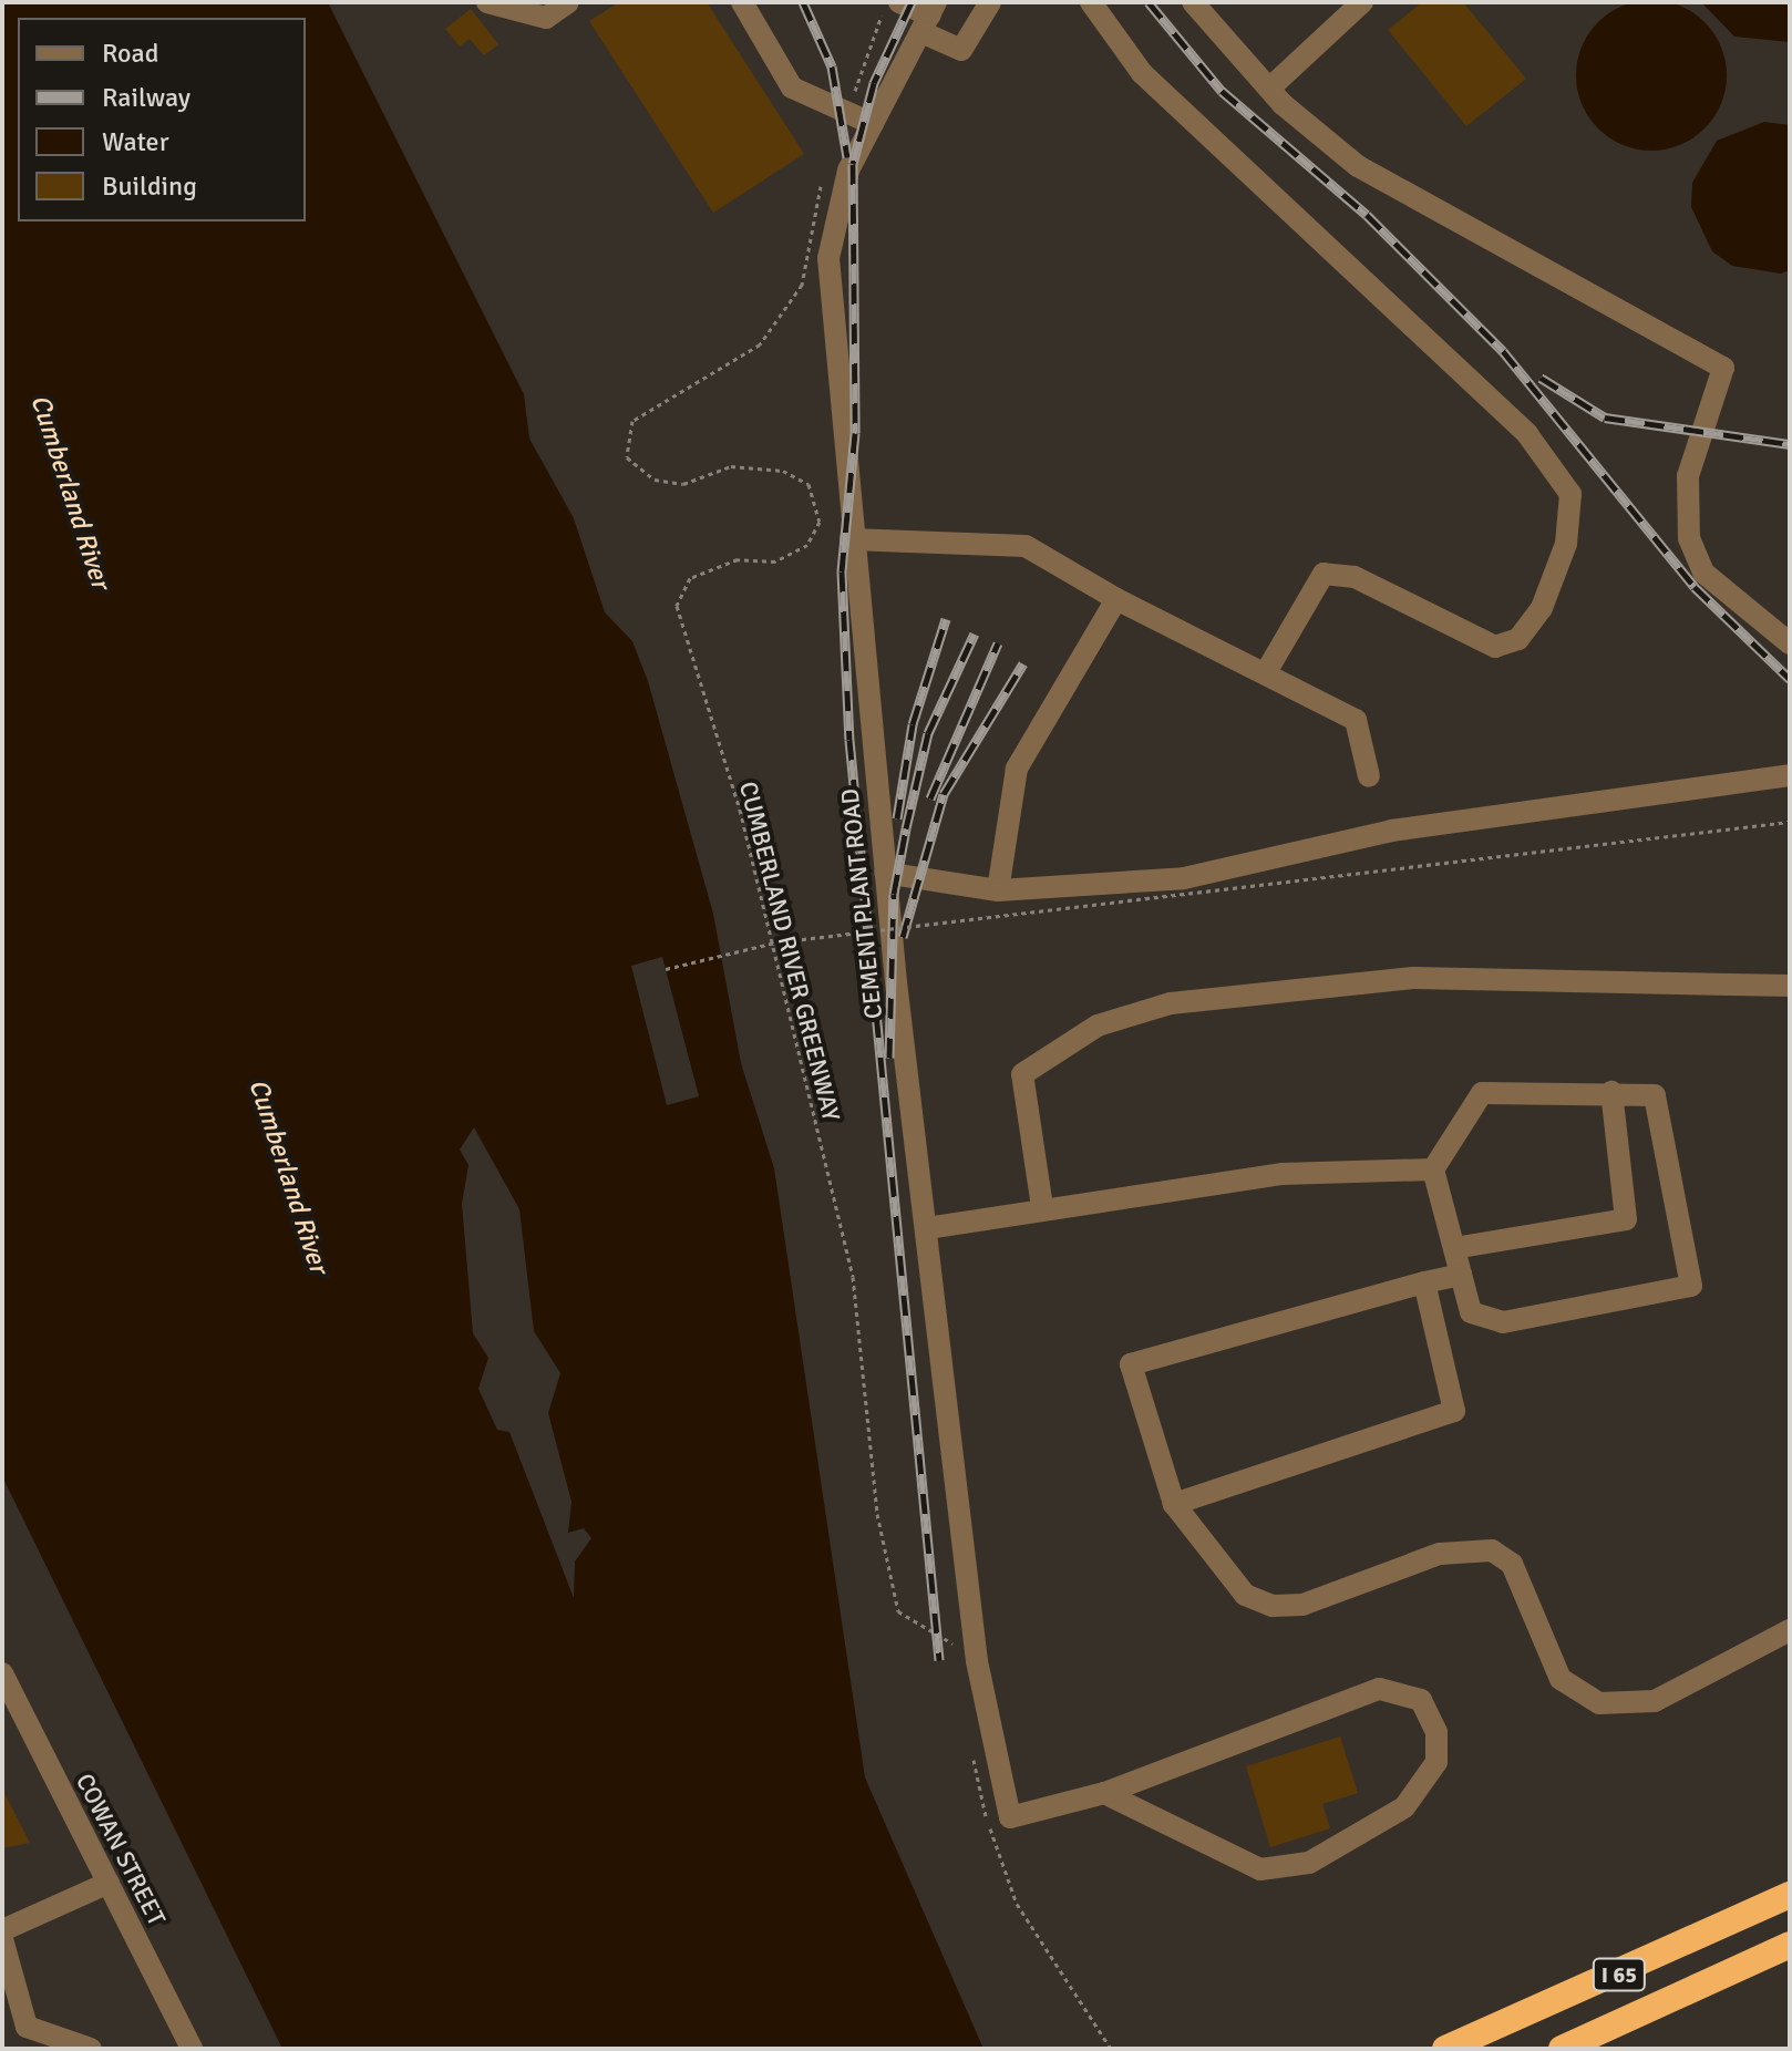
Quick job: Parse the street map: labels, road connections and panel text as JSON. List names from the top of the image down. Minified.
{"streets":{"highway":["I 65"],"street":["CEMENT PLANT ROAD","COWAN STREET"],"path":["CUMBERLAND RIVER GREENWAY"]},"water":["Cumberland River"],"legend":["Road","Railway","Water","Building"]}
